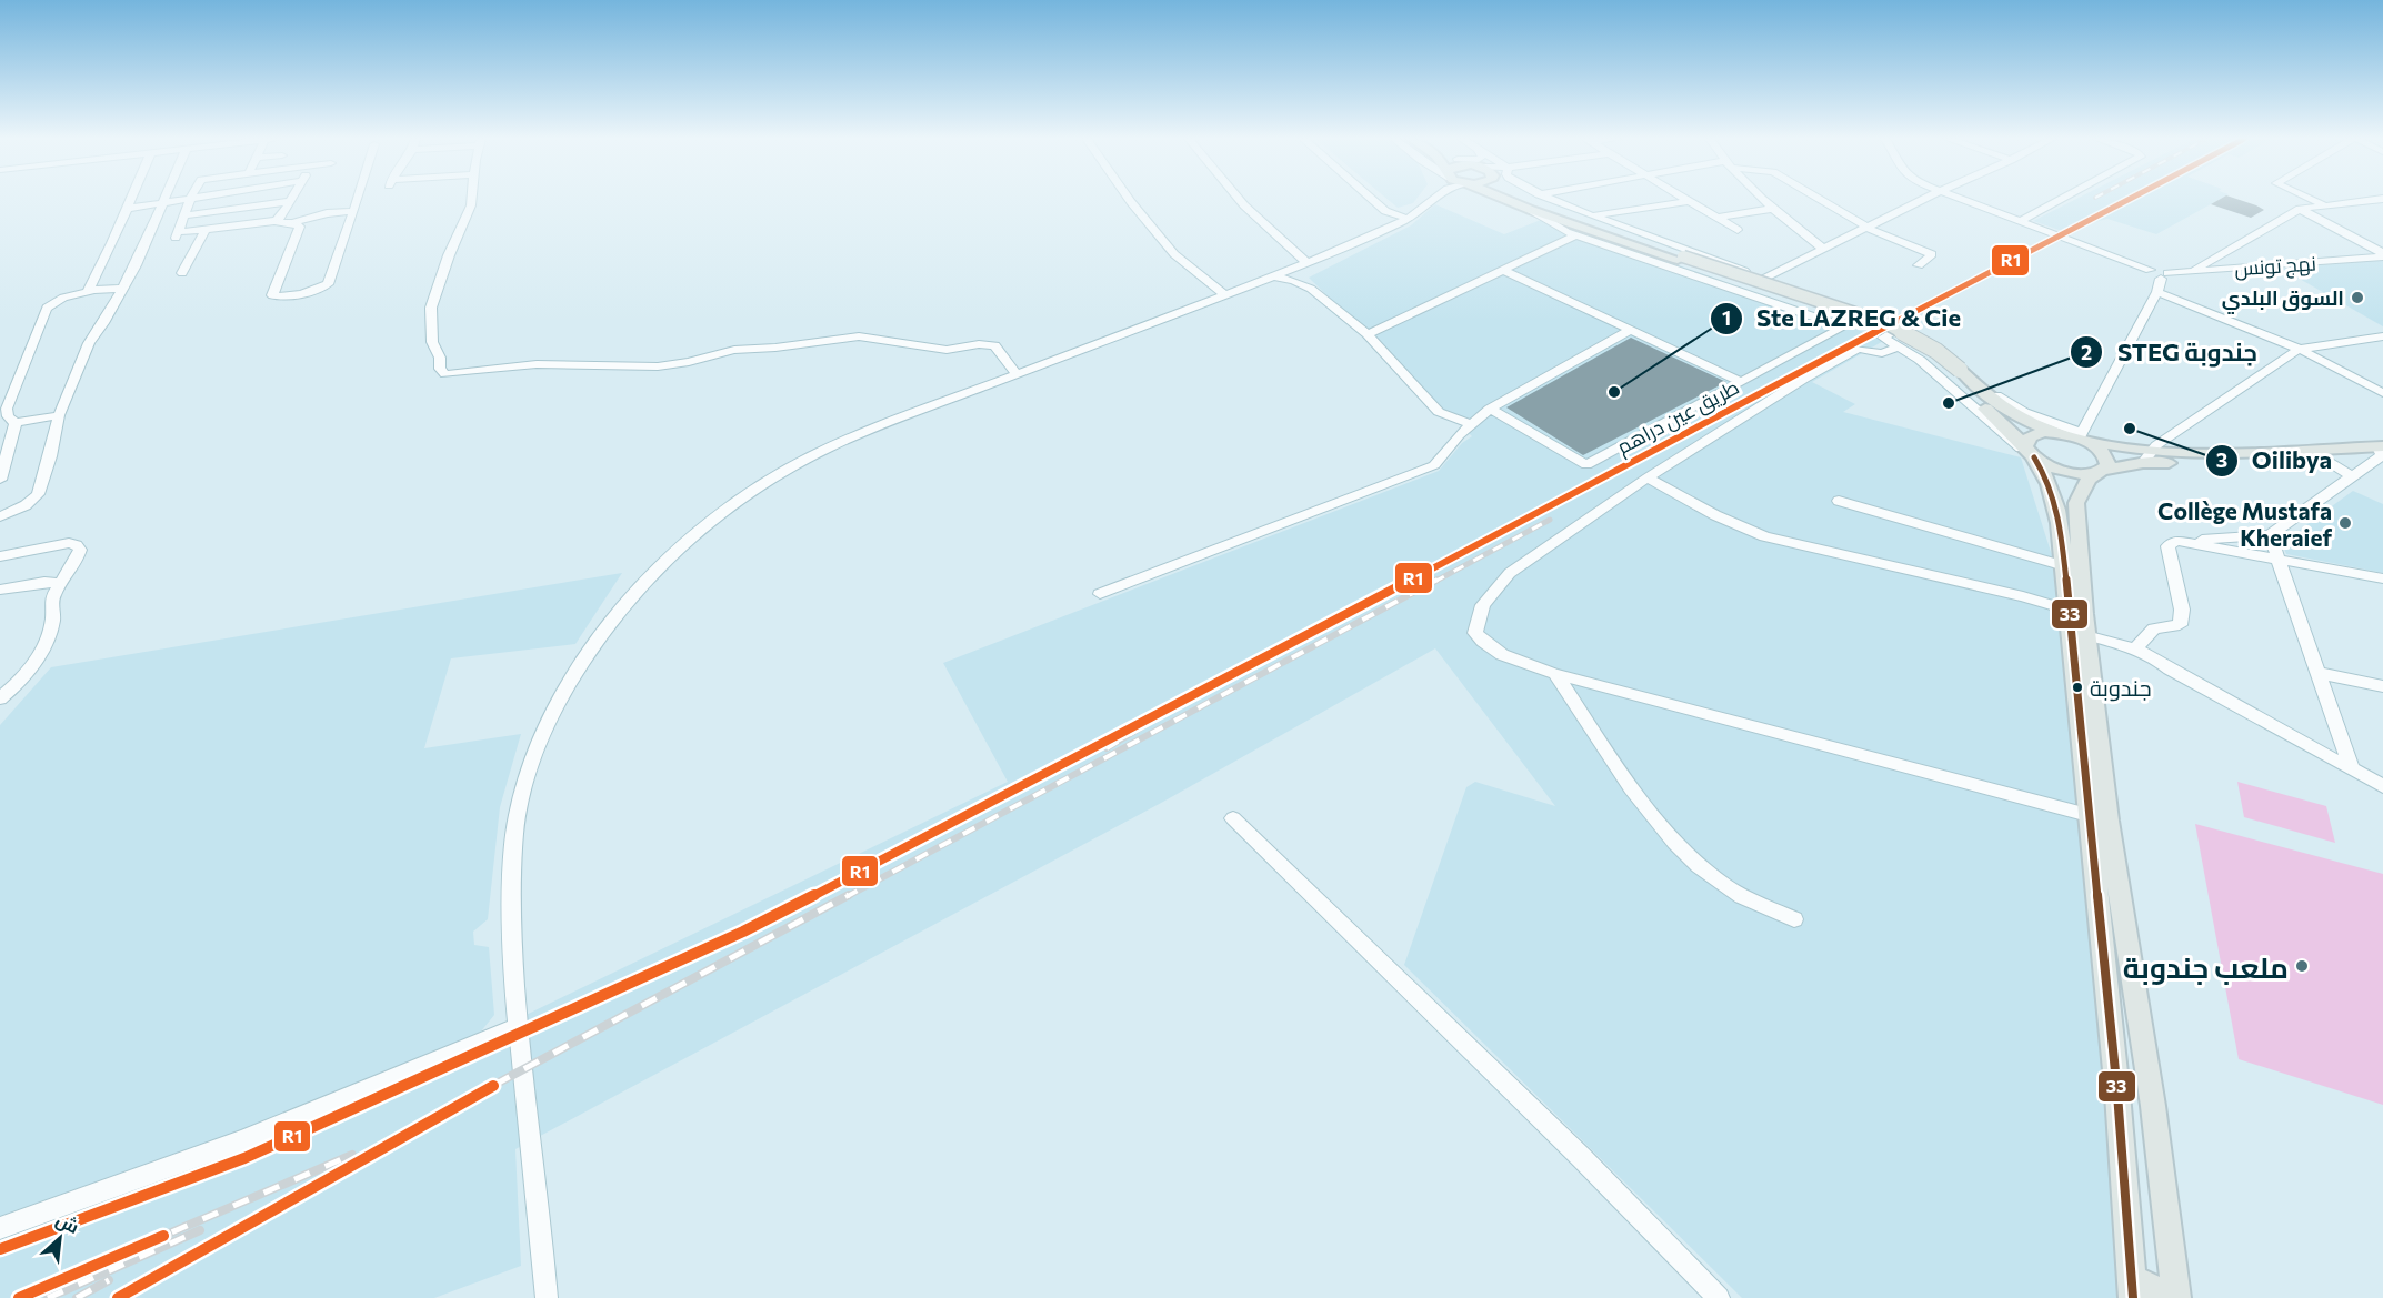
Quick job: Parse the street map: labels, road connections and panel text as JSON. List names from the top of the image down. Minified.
{"streets":{"street":["نهج تونس","طريق عين دراهم"]},"places":["السوق البلدي","Ste LAZREG & Cie","STEG جندوبة","Oilibya","Collège Mustafa Kheraief","جندوبة","ملعب جندوبة"],"lines":["transit line R1","transit line 33"],"north":"top right"}
